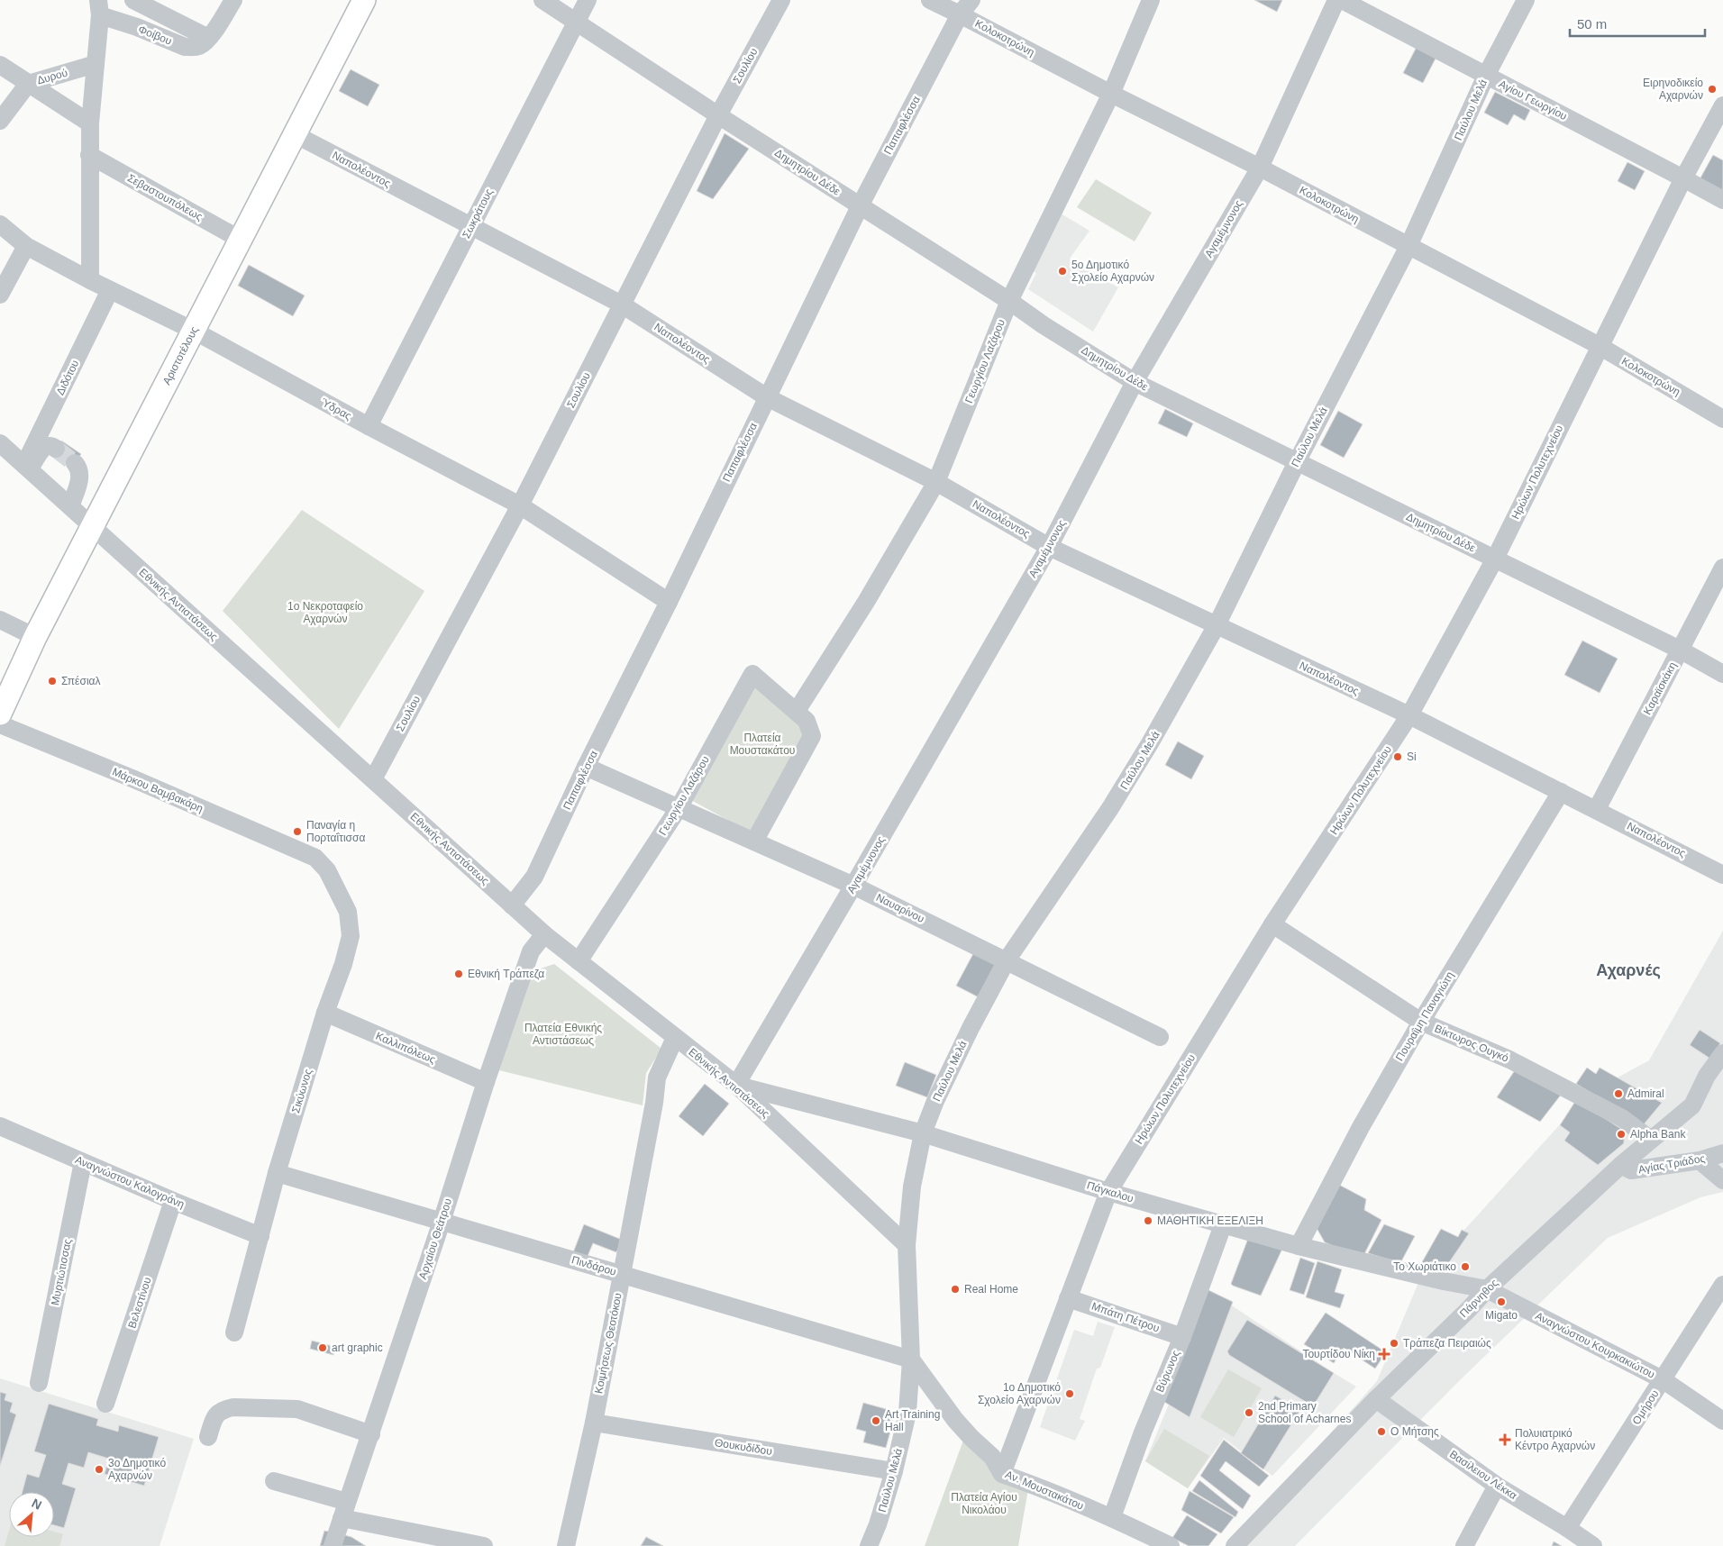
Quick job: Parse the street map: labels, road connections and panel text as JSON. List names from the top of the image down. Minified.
{"streets":{"main road":["Αριστοτέλους"],"street":["Φοίβου","Κολοκοτρώνη","Σουλίου","Δυρού","Αγίου Γεωργίου","Παύλου Μελά","Παπαφλέσσα","Ναπολέοντος","Δημητρίου Δέδε","Σεβαστουπόλεως","Σωκράτους","Αγαμέμνονος","Γεωργίου Λαζάρου","Διδότου","Ύδρας","Ηρώων Πολυτεχνείου","Εθνικής Αντιστάσεως","Καραϊσκάκη","Μάρκου Βαμβακάρη","Ναυαρίνου","Πουραΐμη Παναγιώτη","Βίκτωρος Ουγκό","Καλλιπόλεως","Σικύωνος","Αγίας Τριάδος","Αναγνώστου Καλογράνη","Πάγκαλου","Αρχαίου Θεάτρου","Πινδάρου","Μυρτιώτισσας","Πάρνηθος","Βελεστίνου","Μπάτη Πέτρου","Κοιμήσεως Θεοτόκου","Αναγνώστου Κουρκακιώτου","Βύρωνος","Ομήρου","Θουκυδίδου","Βασίλειου Λέκκα","Αν. Μουστακάτου"]},"crossings":[["Κολοκοτρώνη","Παύλου Μελά"],["Κολοκοτρώνη","Παπαφλέσσα"],["Κολοκοτρώνη","Αγαμέμνονος"],["Κολοκοτρώνη","Γεωργίου Λαζάρου"],["Κολοκοτρώνη","Ηρώων Πολυτεχνείου"],["Σουλίου","Ναπολέοντος"],["Σουλίου","Δημητρίου Δέδε"],["Σουλίου","Ύδρας"],["Σουλίου","Εθνικής Αντιστάσεως"],["Αγίου Γεωργίου","Παύλου Μελά"],["Αγίου Γεωργίου","Ηρώων Πολυτεχνείου"],["Παύλου Μελά","Ναπολέοντος"],["Παύλου Μελά","Δημητρίου Δέδε"],["Παύλου Μελά","Εθνικής Αντιστάσεως"],["Παύλου Μελά","Ναυαρίνου"],["Παύλου Μελά","Πάγκαλου"],["Παύλου Μελά","Πινδάρου"],["Παύλου Μελά","Θουκυδίδου"],["Παύλου Μελά","Αν. Μουστακάτου"],["Παπαφλέσσα","Ναπολέοντος"],["Παπαφλέσσα","Δημητρίου Δέδε"],["Παπαφλέσσα","Ύδρας"],["Παπαφλέσσα","Εθνικής Αντιστάσεως"],["Παπαφλέσσα","Ναυαρίνου"],["Ναπολέοντος","Σωκράτους"],["Ναπολέοντος","Αγαμέμνονος"],["Ναπολέοντος","Αριστοτέλους"],["Ναπολέοντος","Γεωργίου Λαζάρου"],["Ναπολέοντος","Ηρώων Πολυτεχνείου"],["Ναπολέοντος","Καραϊσκάκη"],["Ναπολέοντος","Πουραΐμη Παναγιώτη"],["Δημητρίου Δέδε","Σωκράτους"],["Δημητρίου Δέδε","Αγαμέμνονος"],["Δημητρίου Δέδε","Γεωργίου Λαζάρου"],["Δημητρίου Δέδε","Ηρώων Πολυτεχνείου"],["Δημητρίου Δέδε","Καραϊσκάκη"],["Σεβαστουπόλεως","Αριστοτέλους"],["Σωκράτους","Ύδρας"],["Αγαμέμνονος","Εθνικής Αντιστάσεως"],["Αγαμέμνονος","Ναυαρίνου"],["Αγαμέμνονος","Πάγκαλου"],["Αριστοτέλους","Ύδρας"],["Αριστοτέλους","Εθνικής Αντιστάσεως"],["Γεωργίου Λαζάρου","Εθνικής Αντιστάσεως"],["Γεωργίου Λαζάρου","Ναυαρίνου"],["Διδότου","Ύδρας"],["Διδότου","Εθνικής Αντιστάσεως"],["Ηρώων Πολυτεχνείου","Βίκτωρος Ουγκό"],["Ηρώων Πολυτεχνείου","Πάγκαλου"],["Ηρώων Πολυτεχνείου","Μπάτη Πέτρου"],["Ηρώων Πολυτεχνείου","Αν. Μουστακάτου"],["Εθνικής Αντιστάσεως","Πάγκαλου"],["Εθνικής Αντιστάσεως","Αρχαίου Θεάτρου"],["Εθνικής Αντιστάσεως","Κοιμήσεως Θεοτόκου"],["Μάρκου Βαμβακάρη","Σικύωνος"],["Πουραΐμη Παναγιώτη","Βίκτωρος Ουγκό"],["Πουραΐμη Παναγιώτη","Πάγκαλου"],["Βίκτωρος Ουγκό","Πάρνηθος"],["Καλλιπόλεως","Σικύωνος"],["Καλλιπόλεως","Αρχαίου Θεάτρου"],["Σικύωνος","Αναγνώστου Καλογράνη"],["Σικύωνος","Πινδάρου"],["Αγίας Τριάδος","Πάρνηθος"],["Αναγνώστου Καλογράνη","Μυρτιώτισσας"],["Αναγνώστου Καλογράνη","Βελεστίνου"],["Πάγκαλου","Πάρνηθος"],["Πάγκαλου","Αναγνώστου Κουρκακιώτου"],["Πάγκαλου","Βύρωνος"],["Αρχαίου Θεάτρου","Πινδάρου"],["Πινδάρου","Κοιμήσεως Θεοτόκου"],["Πινδάρου","Αν. Μουστακάτου"],["Πάρνηθος","Αναγνώστου Κουρκακιώτου"],["Πάρνηθος","Βασίλειου Λέκκα"],["Μπάτη Πέτρου","Βύρωνος"],["Κοιμήσεως Θεοτόκου","Θουκυδίδου"],["Αναγνώστου Κουρκακιώτου","Ομήρου"],["Βύρωνος","Αν. Μουστακάτου"],["Ομήρου","Βασίλειου Λέκκα"]],"districts":["Αχαρνές"],"parks":["1ο Νεκροταφείο Αχαρνών","Πλατεία Μουστακάτου","Πλατεία Εθνικής Αντιστάσεως","Πλατεία Αγίου Νικολάου"],"places":{"other":["Ειρηνοδικείο Αχαρνών","5ο Δημοτικό Σχολείο Αχαρνών","Σπέσιαλ","Si","Παναγία η Πορταΐτισσα","Εθνική Τράπεζα","Admiral","Alpha Bank","ΜΑΘΗΤΙΚΗ ΕΞΕΛΙΞΗ","Το Χωριάτικο","Real Home","Migato","Τράπεζα Πειραιώς","art graphic","1ο Δημοτικό Σχολείο Αχαρνών","2nd Primary School of Acharnes","Art Training Hall","Ο Μήτσης","3ο Δημοτικό Αχαρνών"],"health":["Τουρτίδου Νίκη","Πολυιατρικό Κέντρο Αχαρνών"]},"scale_bar":"50 m","north":"top right"}
